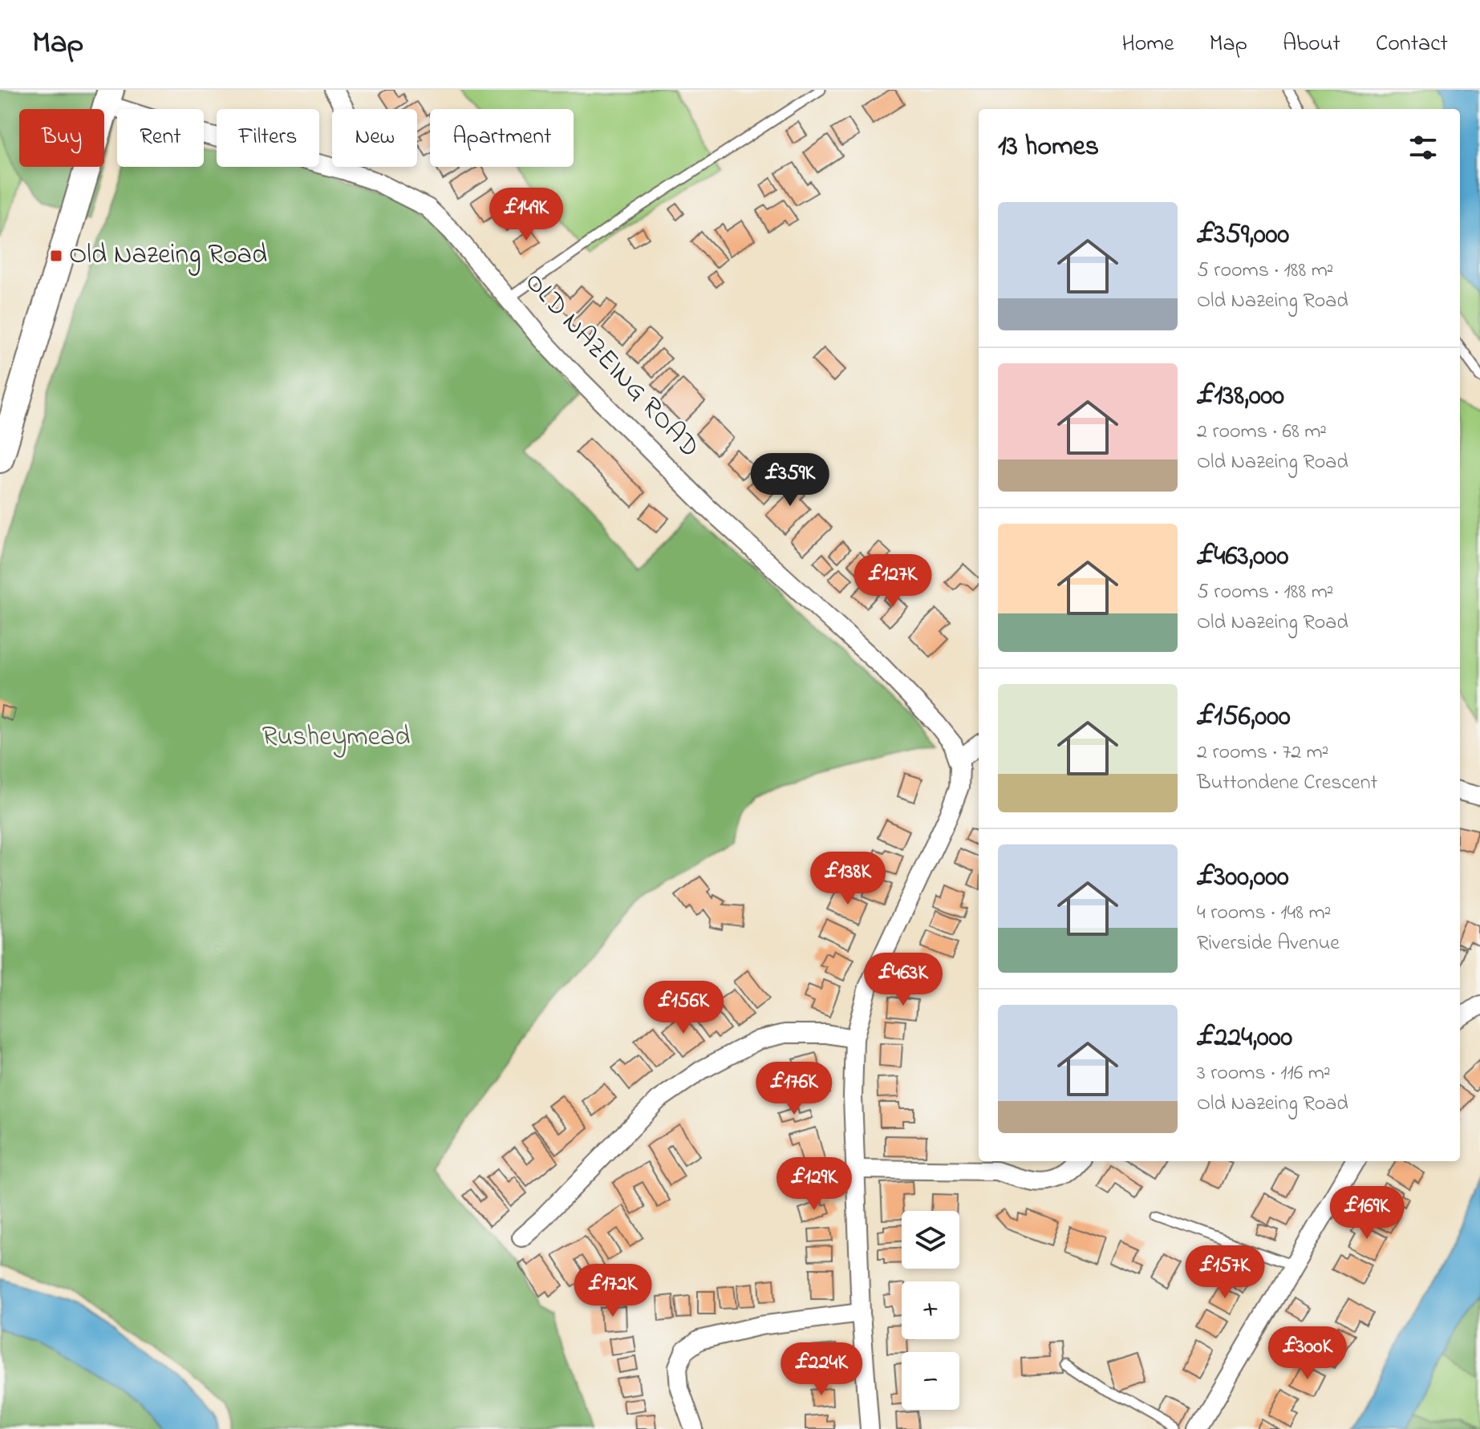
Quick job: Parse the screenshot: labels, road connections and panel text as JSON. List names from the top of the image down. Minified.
{"streets":{"street":["OLD NAZEING ROAD"]},"parks":["Rusheymead"],"places":{"transit":["Old Nazeing Road"]},"page":{"header":"Map","nav":["Home","Map","About","Contact"],"chip":["Buy","Rent","Filters","New","Apartment"],"heading":"13 homes","list":[{"name":"£359,000","note":"5 rooms · 188 m² · Old Nazeing Road"},{"name":"£138,000","note":"2 rooms · 68 m² · Old Nazeing Road"},{"name":"£463,000","note":"5 rooms · 188 m² · Old Nazeing Road"},{"name":"£156,000","note":"2 rooms · 72 m² · Buttondene Crescent"},{"name":"£300,000","note":"4 rooms · 148 m² · Riverside Avenue"},{"name":"£224,000","note":"3 rooms · 116 m² · Old Nazeing Road"}],"price":["£149K","£359K","£127K","£138K","£463K","£156K","£176K","£129K","£169K","£157K","£172K","£300K","£224K"],"map_buttons":["+","−"]}}
